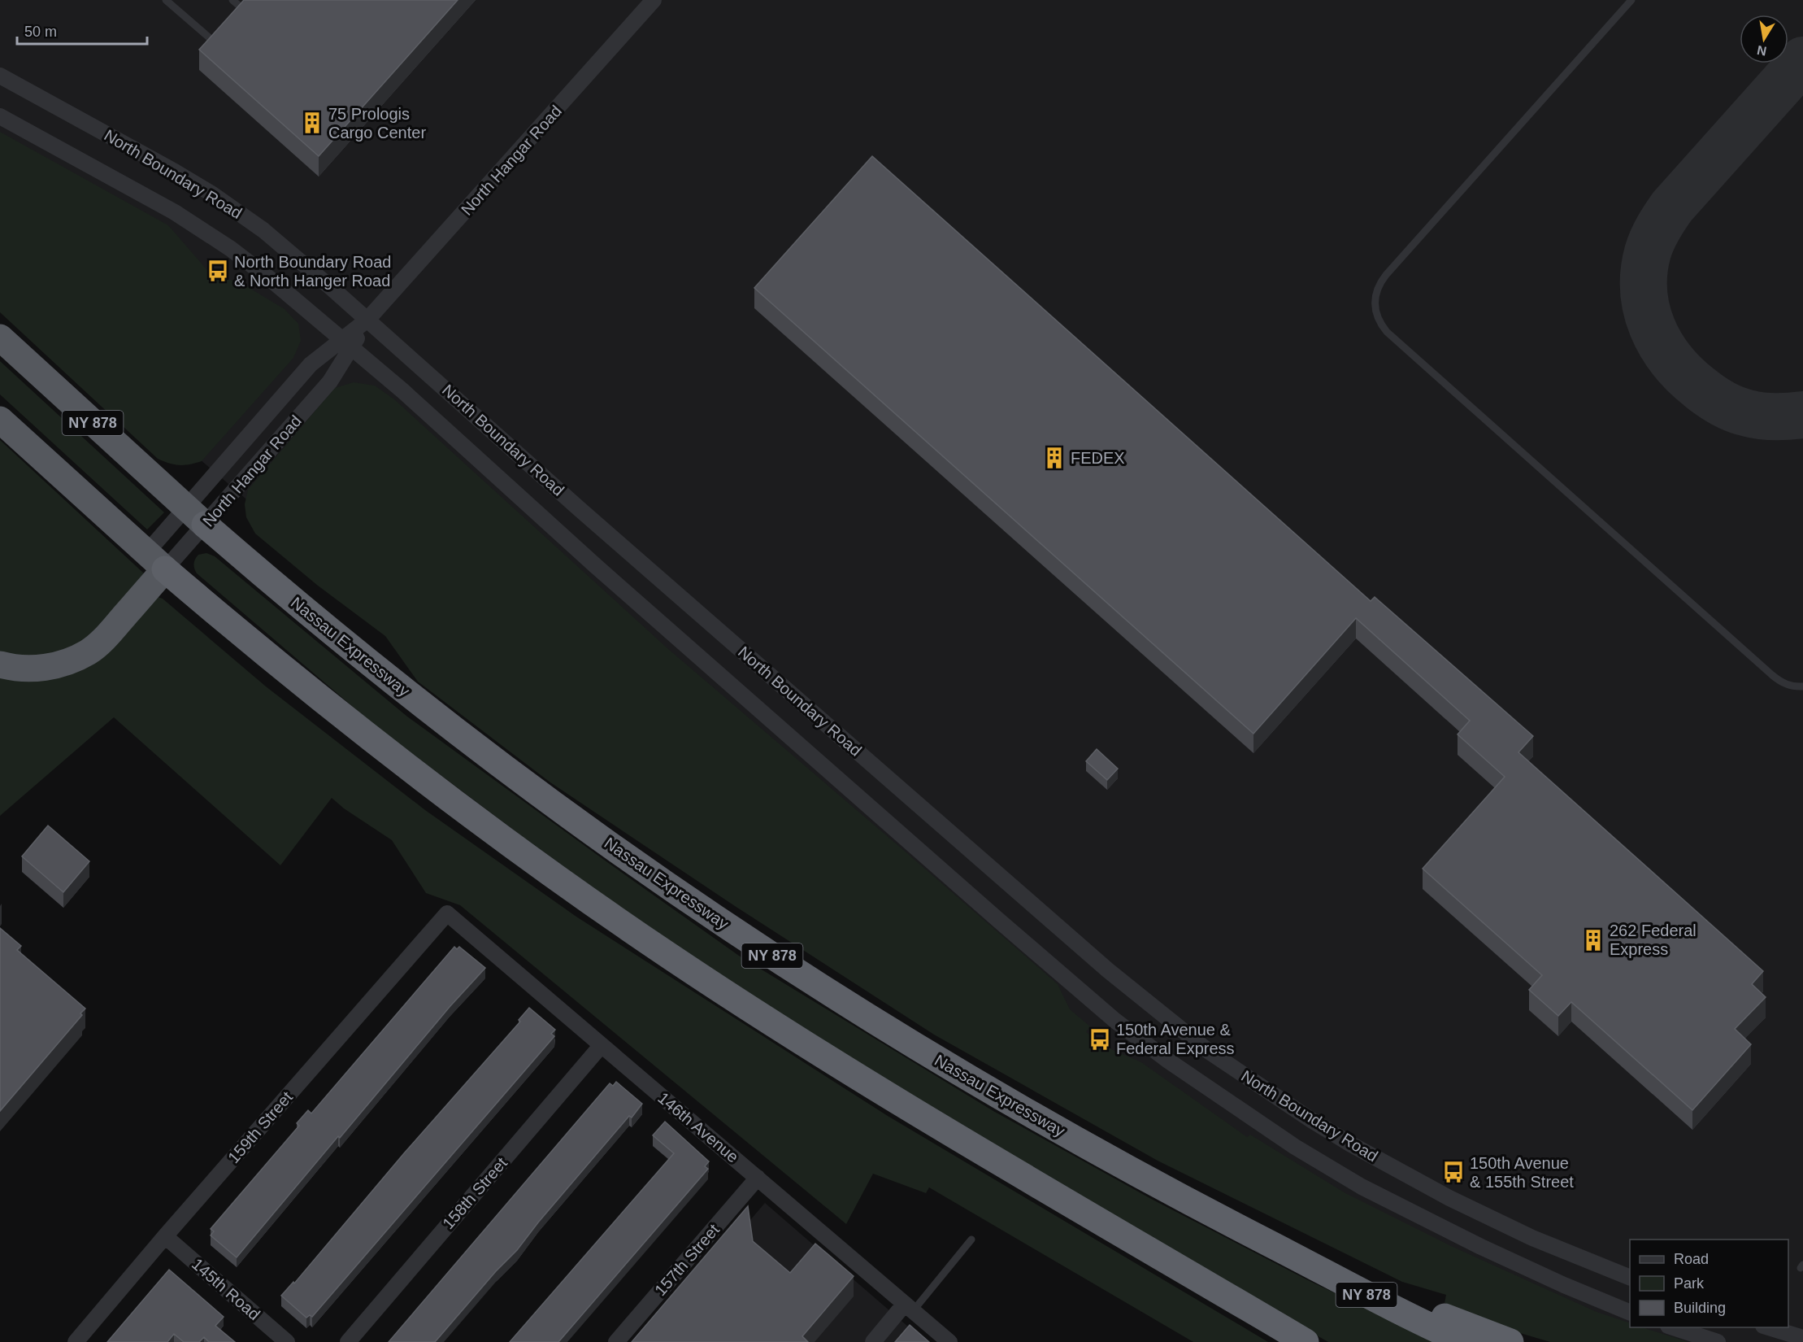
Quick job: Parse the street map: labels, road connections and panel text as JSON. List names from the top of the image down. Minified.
{"streets":{"highway":["NY 878","Nassau Expressway"],"street":["North Hangar Road","North Boundary Road","159th Street","146th Avenue","158th Street","157th Street","145th Road"]},"crossings":[["North Hangar Road","North Boundary Road"],["North Hangar Road","Nassau Expressway"],["159th Street","146th Avenue"],["159th Street","145th Road"],["146th Avenue","158th Street"],["146th Avenue","157th Street"]],"places":{"building":["75 Prologis Cargo Center","FEDEX","262 Federal Express"],"bus stop":["North Boundary Road & North Hanger Road","150th Avenue & Federal Express","150th Avenue & 155th Street"]},"legend":["Road","Park","Building"],"scale_bar":"50 m","north":"bottom"}
